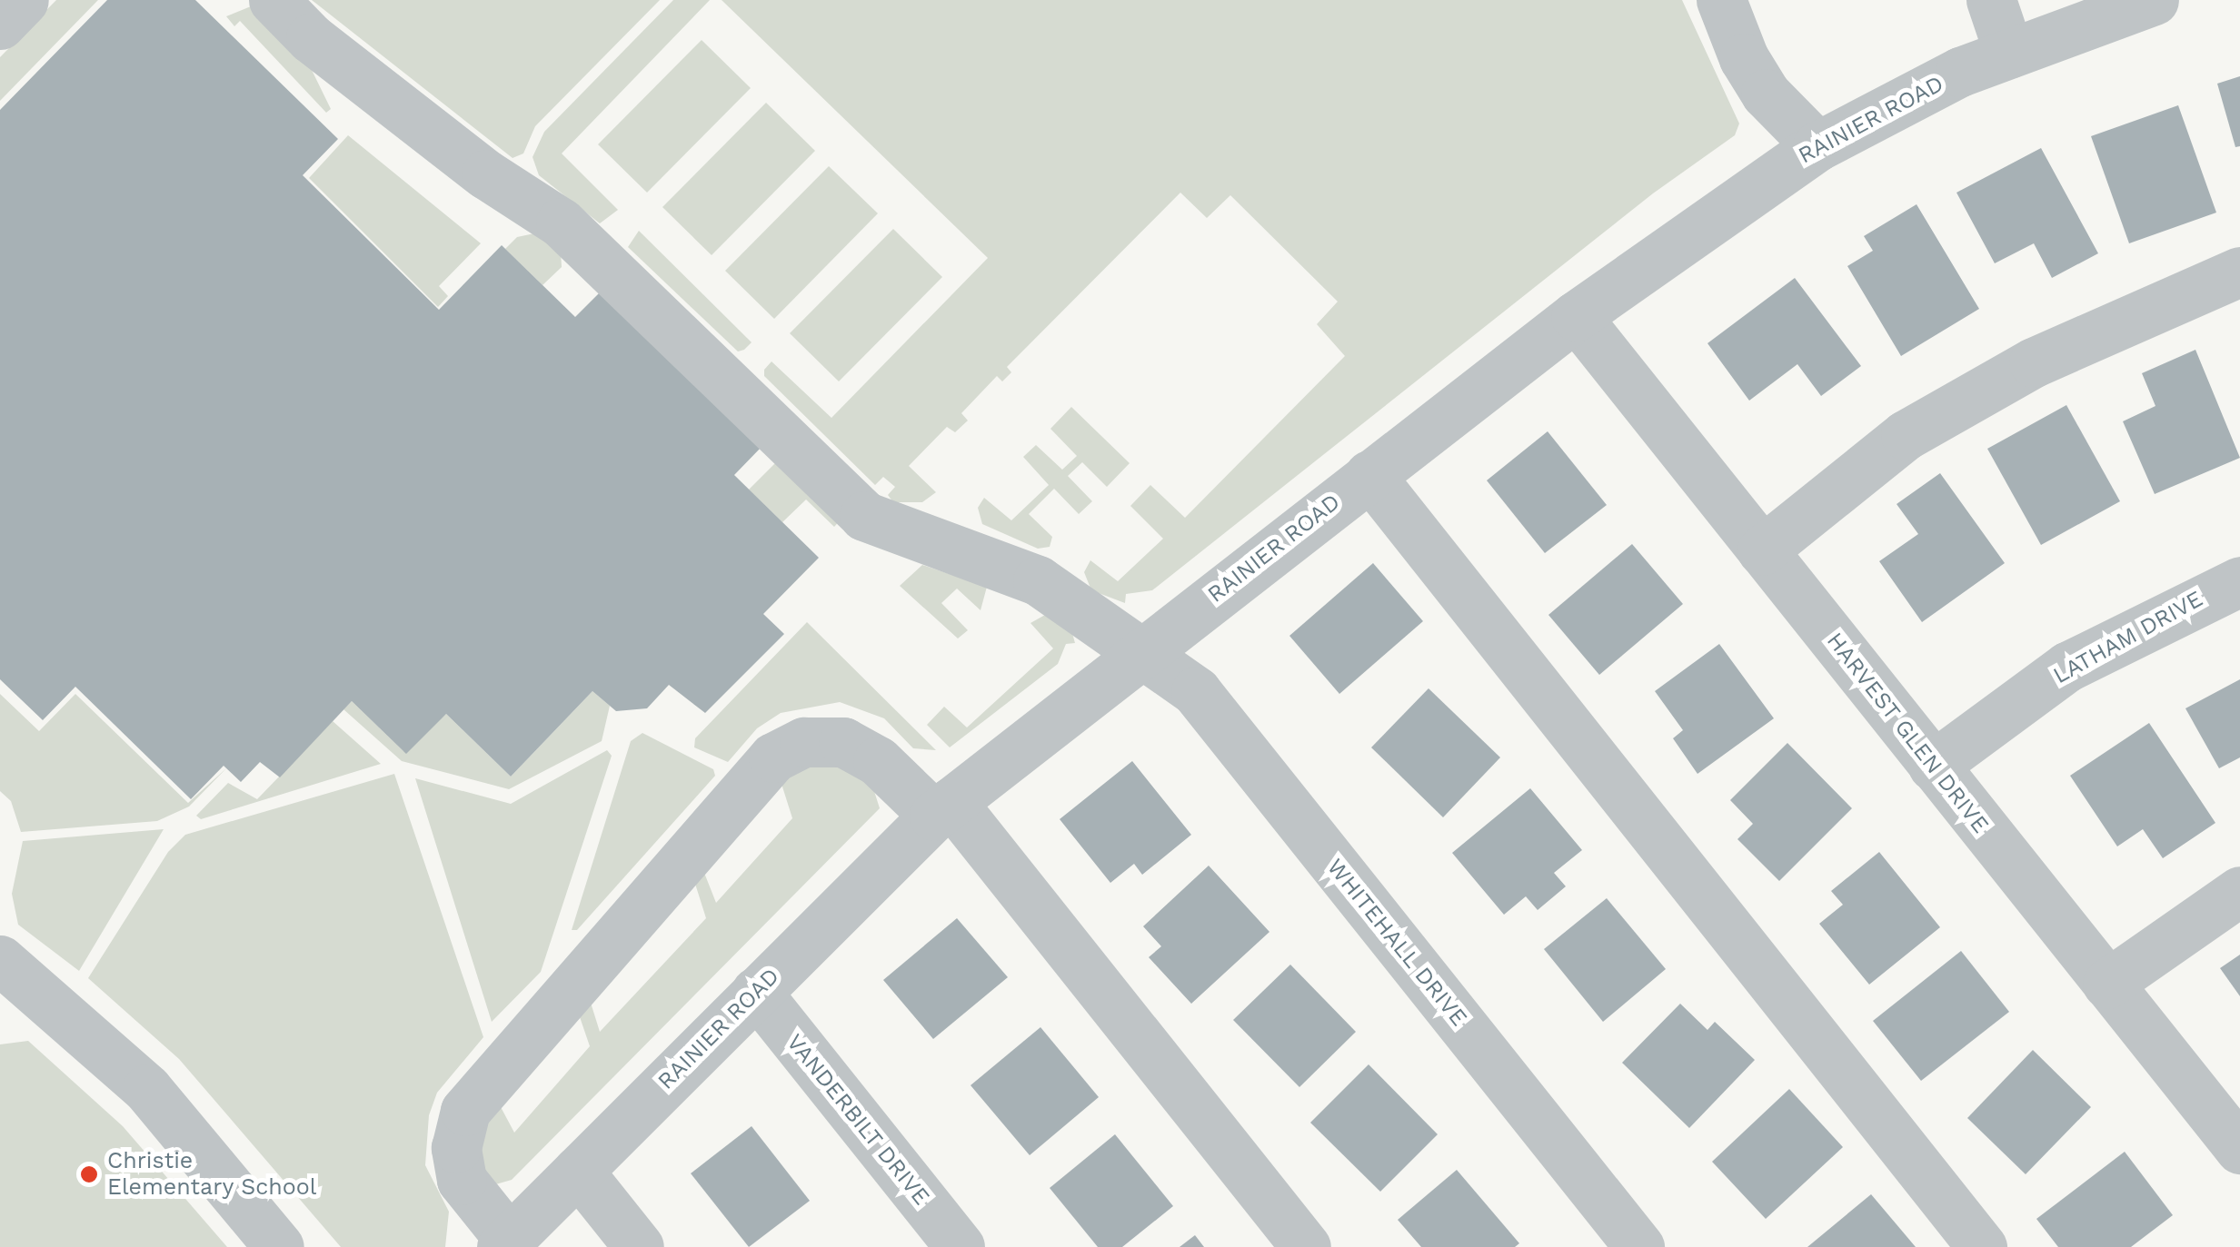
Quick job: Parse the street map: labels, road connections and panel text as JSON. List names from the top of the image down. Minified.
{"streets":{"street":["RAINIER ROAD","LATHAM DRIVE","HARVEST GLEN DRIVE","WHITEHALL DRIVE","VANDERBILT DRIVE"]},"crossings":[["RAINIER ROAD","HARVEST GLEN DRIVE"],["RAINIER ROAD","WHITEHALL DRIVE"],["RAINIER ROAD","VANDERBILT DRIVE"],["LATHAM DRIVE","HARVEST GLEN DRIVE"]],"places":["Christie Elementary School"]}
